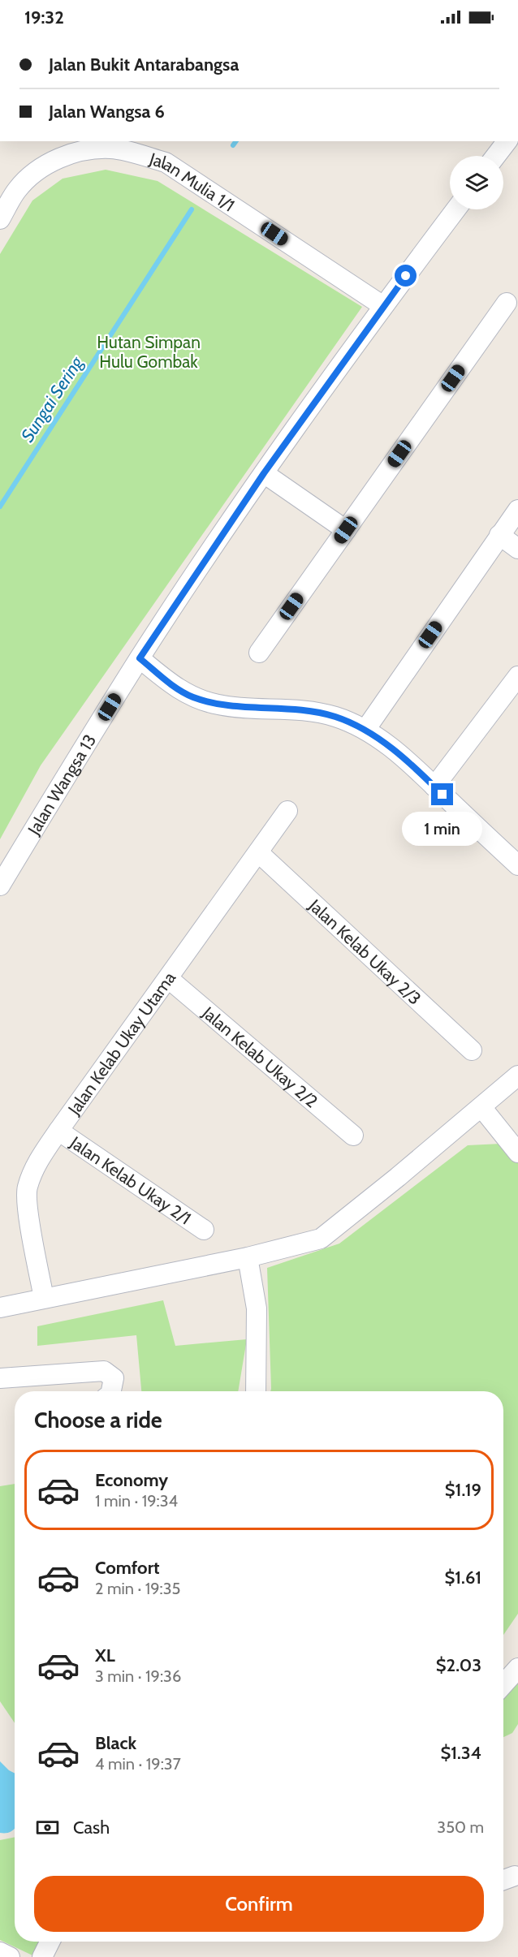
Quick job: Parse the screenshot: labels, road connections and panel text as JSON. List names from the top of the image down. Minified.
{"streets":{"street":["Jalan Mulia 1/1","Jalan Wangsa 13","Jalan Kelab Ukay 2/3","Jalan Kelab Ukay Utama","Jalan Kelab Ukay 2/2","Jalan Kelab Ukay 2/1"]},"crossings":[["Jalan Mulia 1/1","Jalan Wangsa 13"],["Jalan Kelab Ukay 2/3","Jalan Kelab Ukay Utama"],["Jalan Kelab Ukay Utama","Jalan Kelab Ukay 2/2"],["Jalan Kelab Ukay Utama","Jalan Kelab Ukay 2/1"]],"water":["Sungai Sering"],"parks":["Hutan Simpan Hulu Gombak"],"page":{"status":"19:32","banner":["Jalan Bukit Antarabangsa","Jalan Wangsa 6"],"bubble":"1 min","heading":"Choose a ride","list":[{"name":"Economy","note":"1 min · 19:34","value":"$1.19"},{"name":"Comfort","note":"2 min · 19:35","value":"$1.61"},{"name":"XL","note":"3 min · 19:36","value":"$2.03"},{"name":"Black","note":"4 min · 19:37","value":"$1.34"}],"pay":["Cash","350 m"],"buttons":"Confirm"}}
